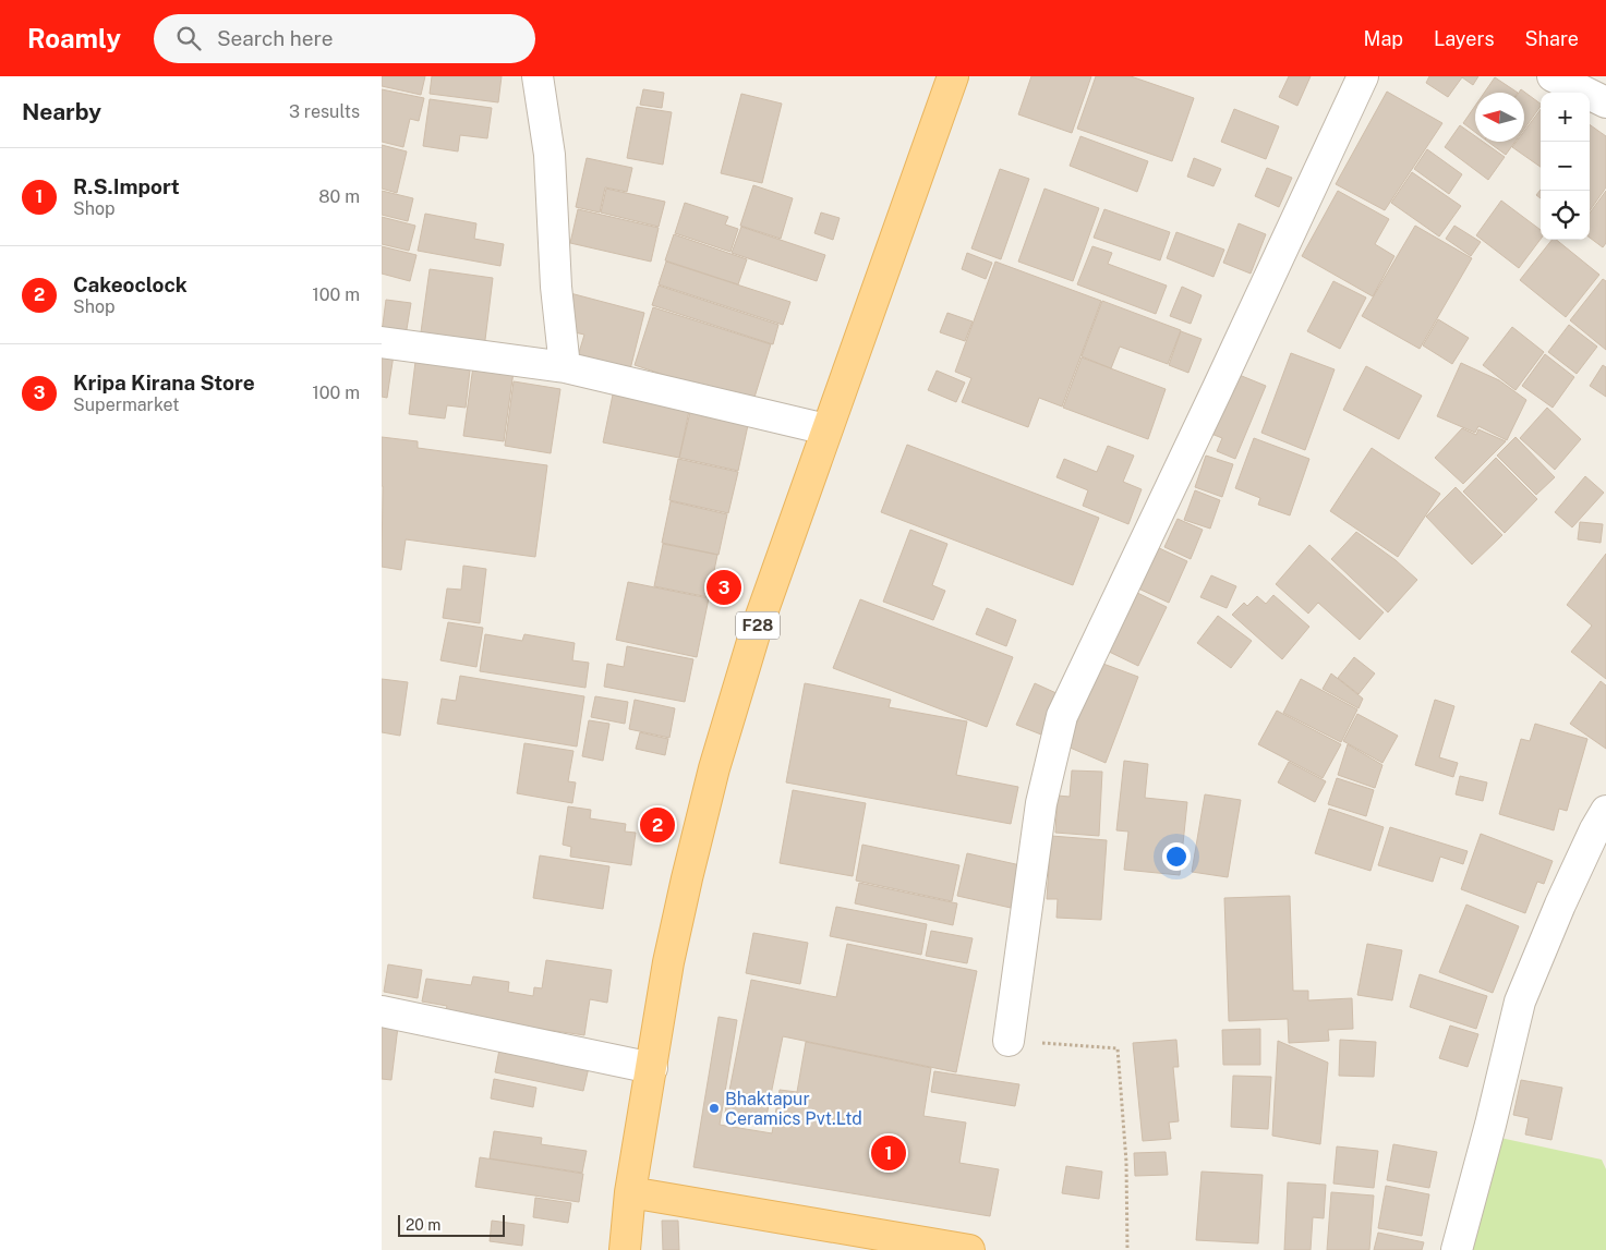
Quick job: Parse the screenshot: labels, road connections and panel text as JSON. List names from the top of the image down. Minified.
{"streets":{"main road":["F28"]},"places":["Bhaktapur Ceramics Pvt.Ltd"],"scale_bar":"20 m","north":"left","page":{"header":"Roamly","search":"Search here","nav":["Map","Layers","Share"],"heading":["Nearby","3 results"],"map_buttons":["+","−"],"list":[{"mark":"1","name":"R.S.Import","note":"Shop","value":"80 m"},{"mark":"2","name":"Cakeoclock","note":"Shop","value":"100 m"},{"mark":"3","name":"Kripa Kirana Store","note":"Supermarket","value":"100 m"}],"pins":["3","2","1"],"scale":"20 m"}}
